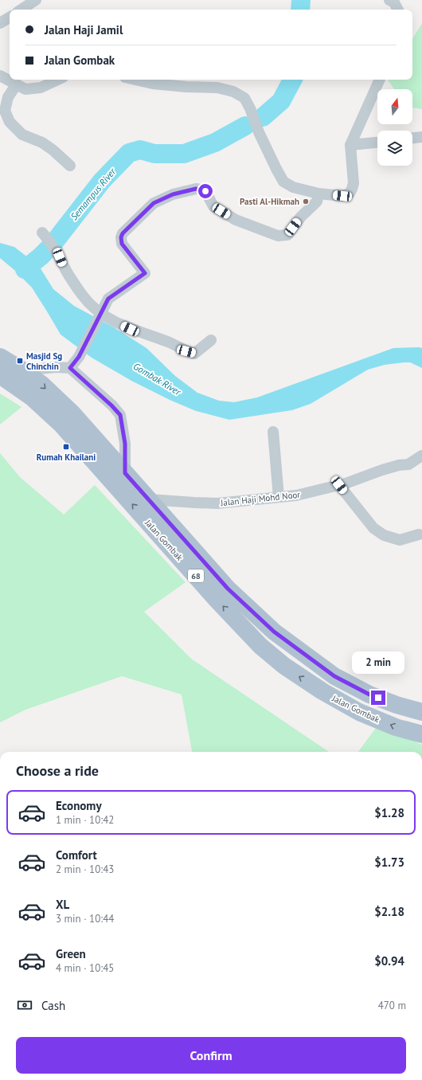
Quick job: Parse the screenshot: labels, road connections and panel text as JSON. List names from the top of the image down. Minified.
{"streets":{"main road":["Jalan Gombak","68"],"street":["Jalan Haji Mohd Noor"]},"crossings":[["Jalan Haji Mohd Noor","Jalan Gombak"]],"water":["Semampus River","Gombak River"],"places":{"other":["Pasti Al-Hikmah"],"transit":["Masjid Sg Chinchin","Rumah Khailani"]},"north":"top","page":{"banner":["Jalan Haji Jamil","Jalan Gombak"],"bubble":"2 min","heading":"Choose a ride","list":[{"name":"Economy","note":"1 min · 10:42","value":"$1.28"},{"name":"Comfort","note":"2 min · 10:43","value":"$1.73"},{"name":"XL","note":"3 min · 10:44","value":"$2.18"},{"name":"Green","note":"4 min · 10:45","value":"$0.94"}],"pay":["Cash","470 m"],"buttons":"Confirm"}}
